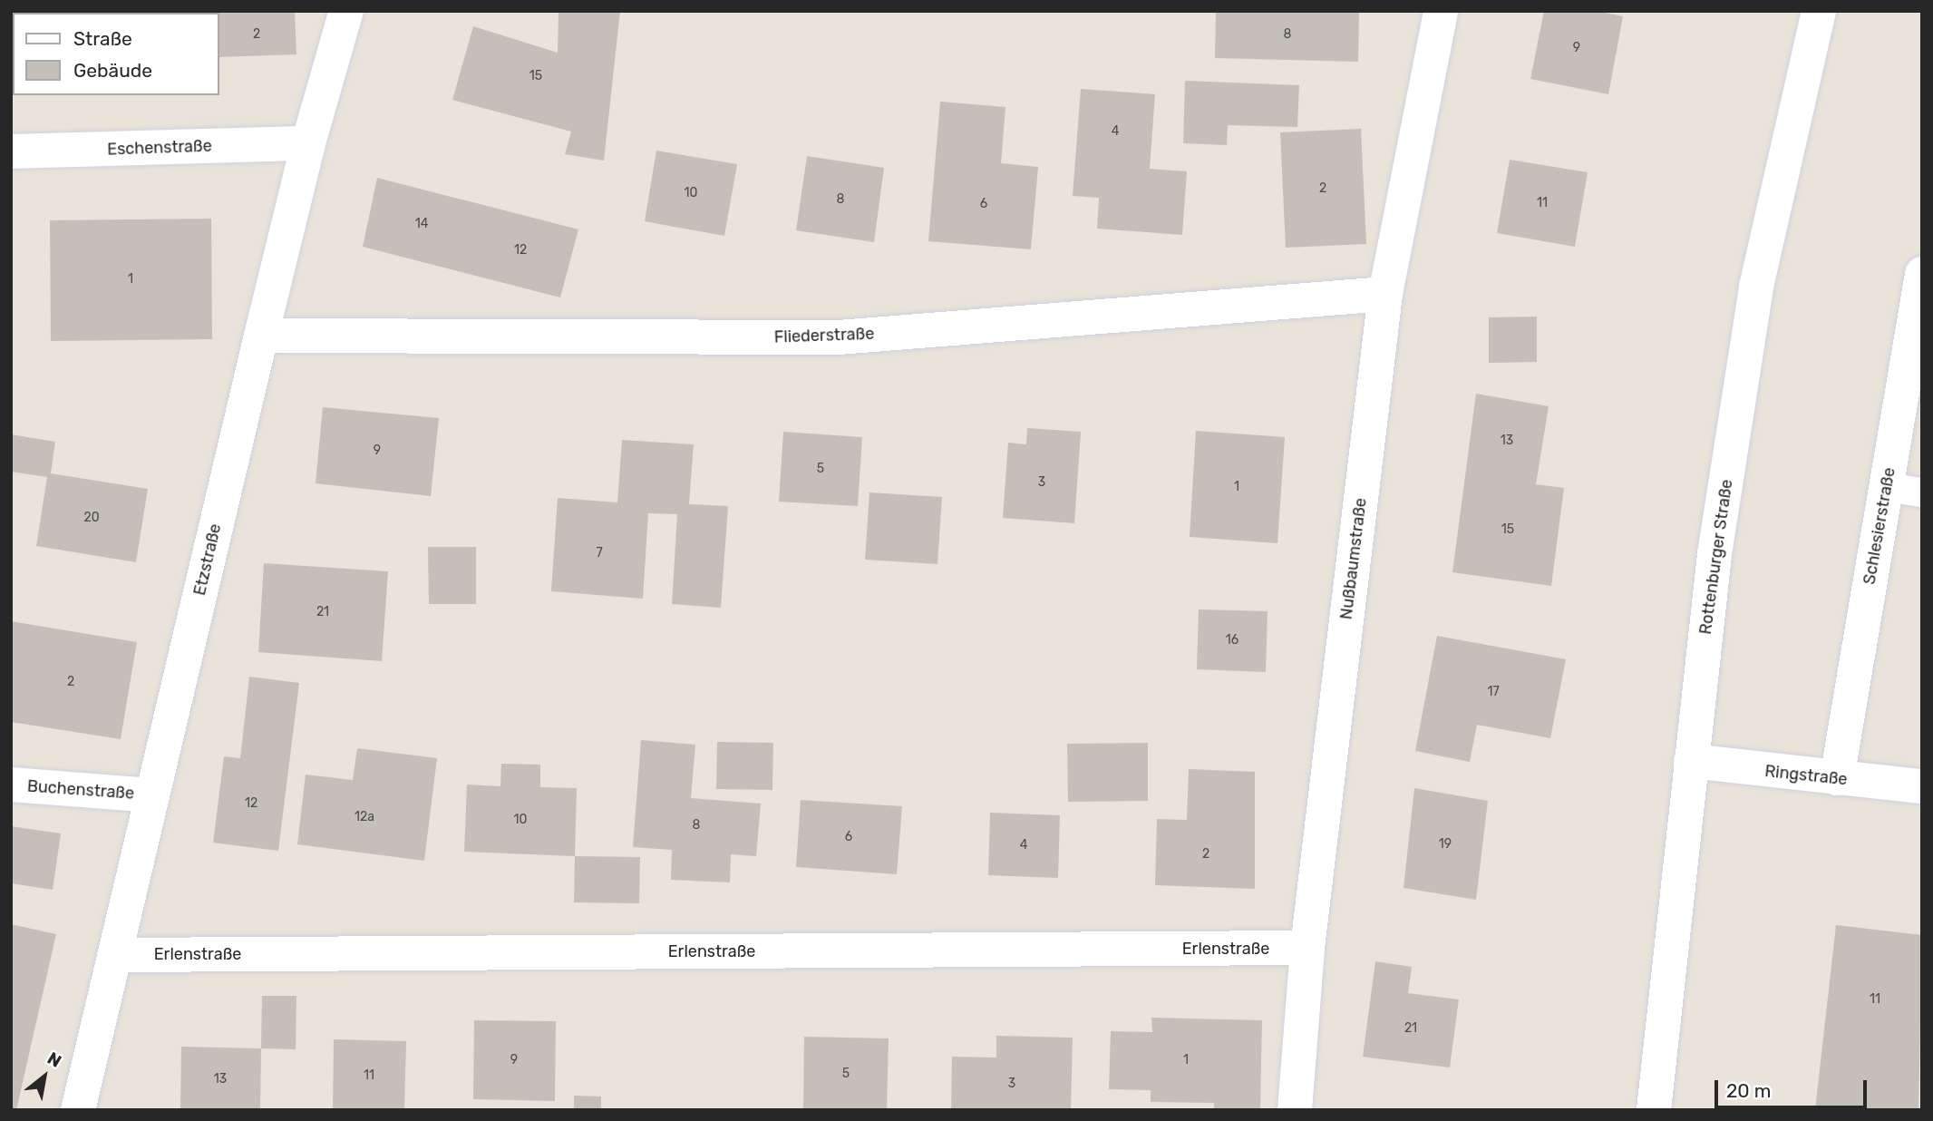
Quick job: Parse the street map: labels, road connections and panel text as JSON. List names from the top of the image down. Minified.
{"streets":{"street":["Eschenstraße","Fliederstraße","Schlesierstraße","Rottenburger Straße","Nußbaumstraße","Etzstraße","Ringstraße","Buchenstraße","Erlenstraße"]},"crossings":[["Eschenstraße","Etzstraße"],["Fliederstraße","Nußbaumstraße"],["Fliederstraße","Etzstraße"],["Schlesierstraße","Ringstraße"],["Rottenburger Straße","Ringstraße"],["Nußbaumstraße","Erlenstraße"],["Etzstraße","Buchenstraße"],["Etzstraße","Erlenstraße"]],"house_numbers":["2","8","9","15","4","2","10","8","11","6","14","12","1","13","9","5","3","1","20","15","7","21","16","2","17","12","12a","10","8","6","19","4","2","11","21","9","1","5","11","13","3"],"legend":["Straße","Gebäude"],"scale_bar":"20 m","north":"top right"}
